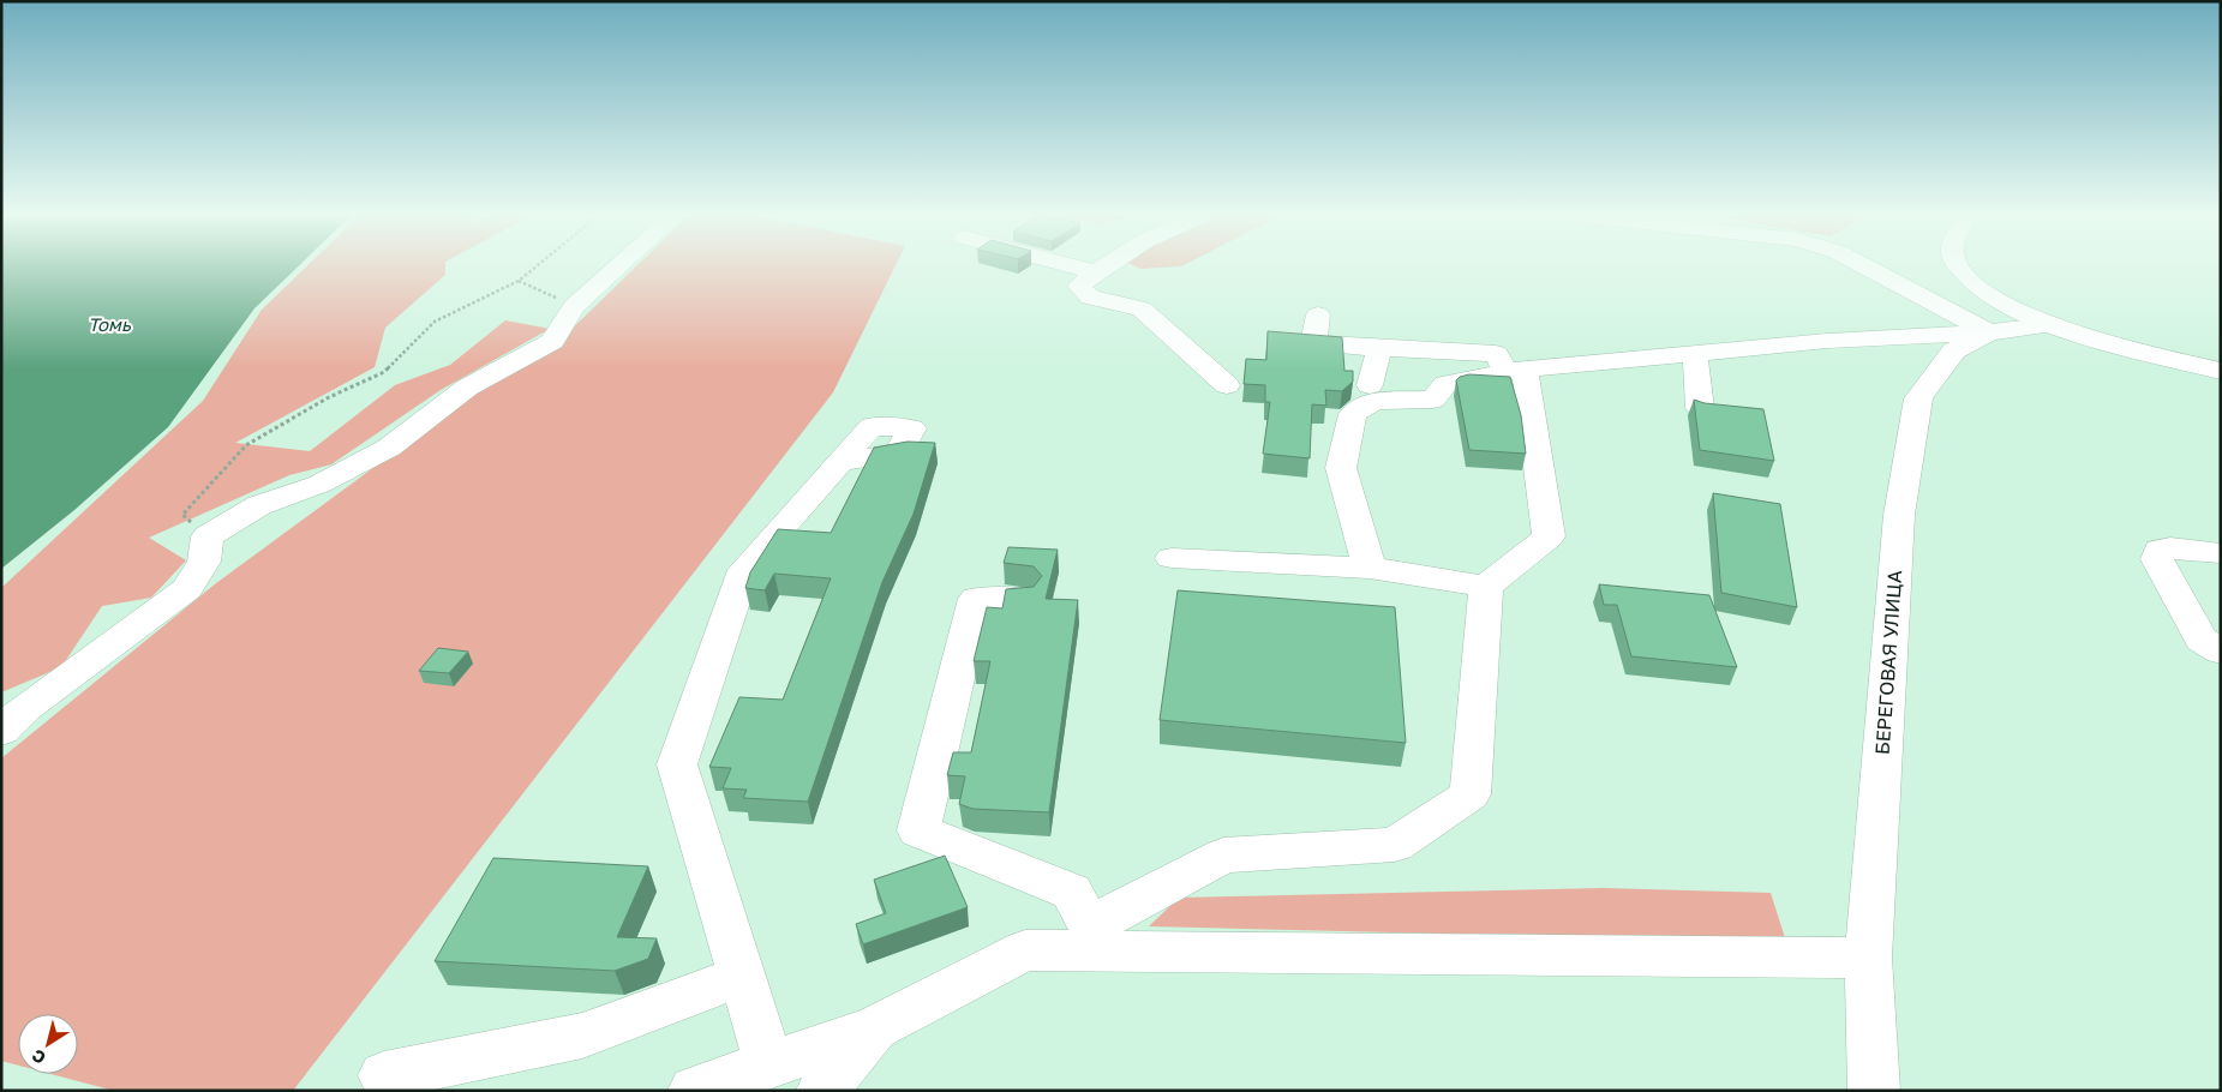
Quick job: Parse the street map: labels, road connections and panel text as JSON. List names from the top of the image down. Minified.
{"streets":{"street":["БЕРЕГОВАЯ УЛИЦА"]},"water":["Томь"],"north":"bottom left"}
